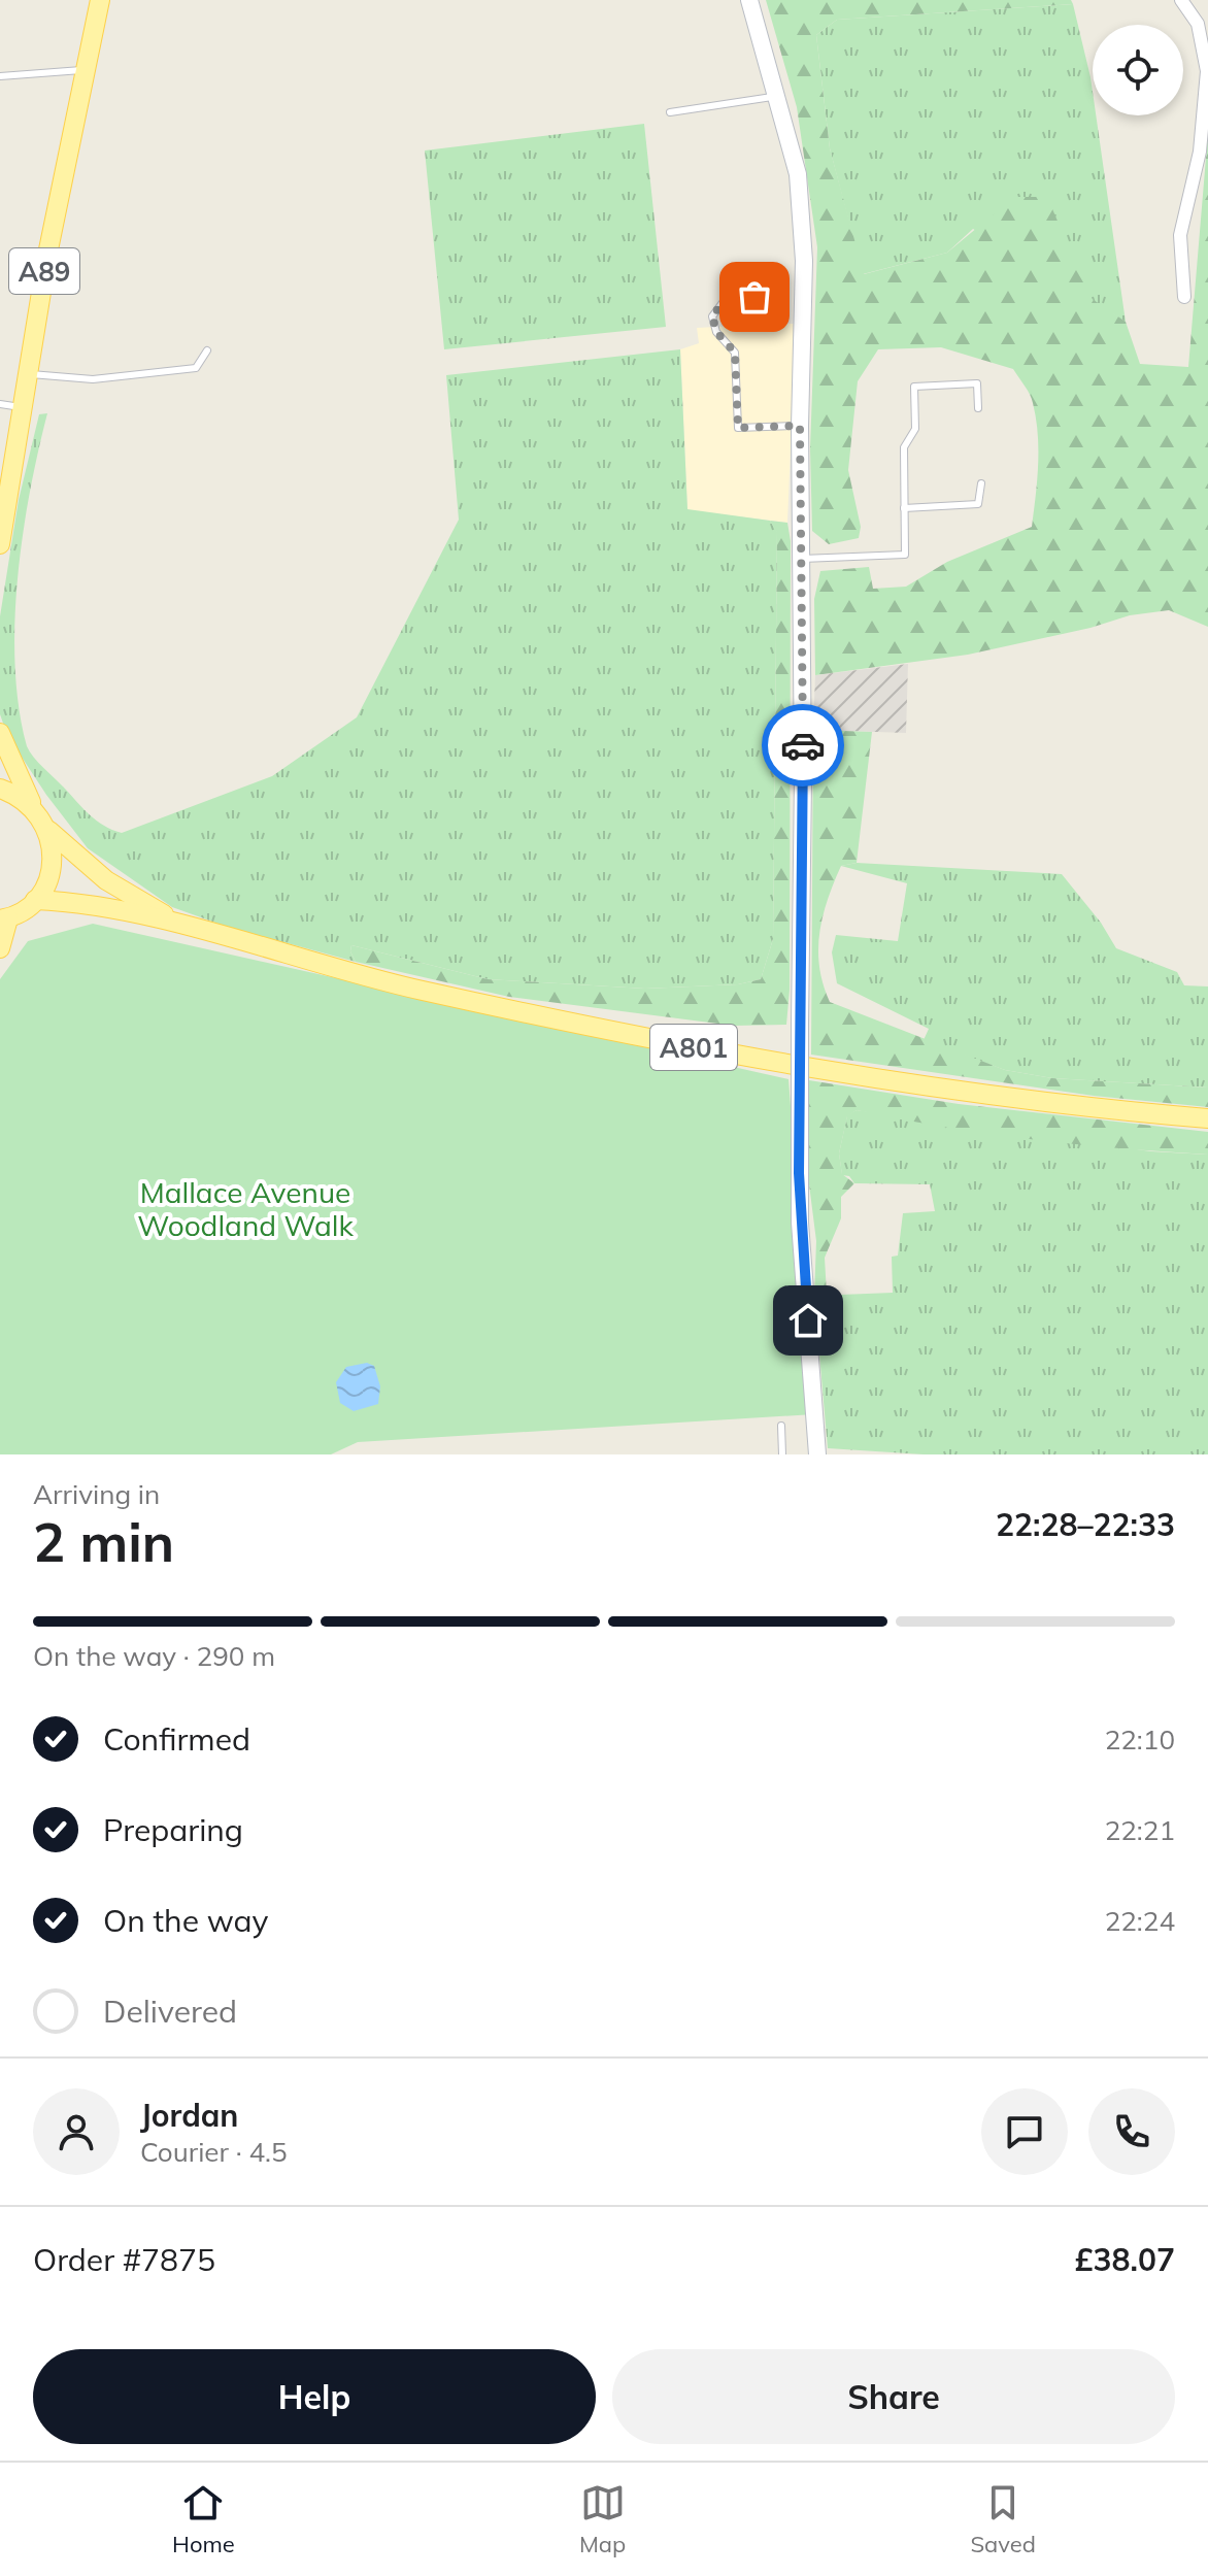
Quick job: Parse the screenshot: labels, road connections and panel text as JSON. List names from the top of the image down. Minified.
{"streets":{"main road":["A89","A801"]},"parks":["Mallace Avenue Woodland Walk"],"page":{"heading":["2 min","Arriving in","22:28–22:33"],"panel":["Jordan","Courier · 4.5","Order #7875","£38.07"],"bar":"On the way · 290 m","list":[["Confirmed","22:10"],["Preparing","22:21"],["On the way","22:24"],"Delivered"],"buttons":["Help","Share"],"tabs":["Home","Map","Saved"]}}
